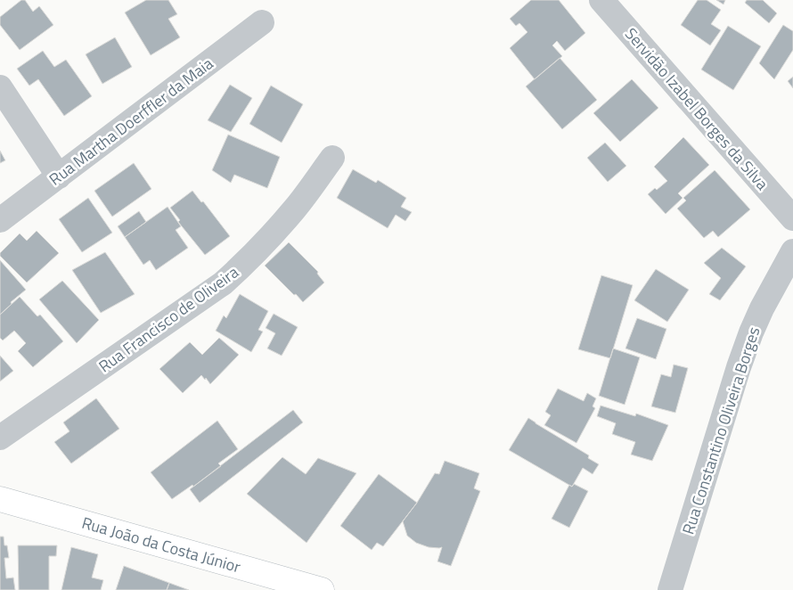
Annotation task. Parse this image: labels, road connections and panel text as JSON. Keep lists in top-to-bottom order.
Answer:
{
  "streets": {
    "main road": ["Rua João da Costa Júnior"],
    "street": [
      "Servidão Izabel Borges da Silva",
      "Rua Martha Doerffler da Maia",
      "Rua Francisco de Oliveira",
      "Rua Constantino Oliveira Borges"
    ]
  }
}
